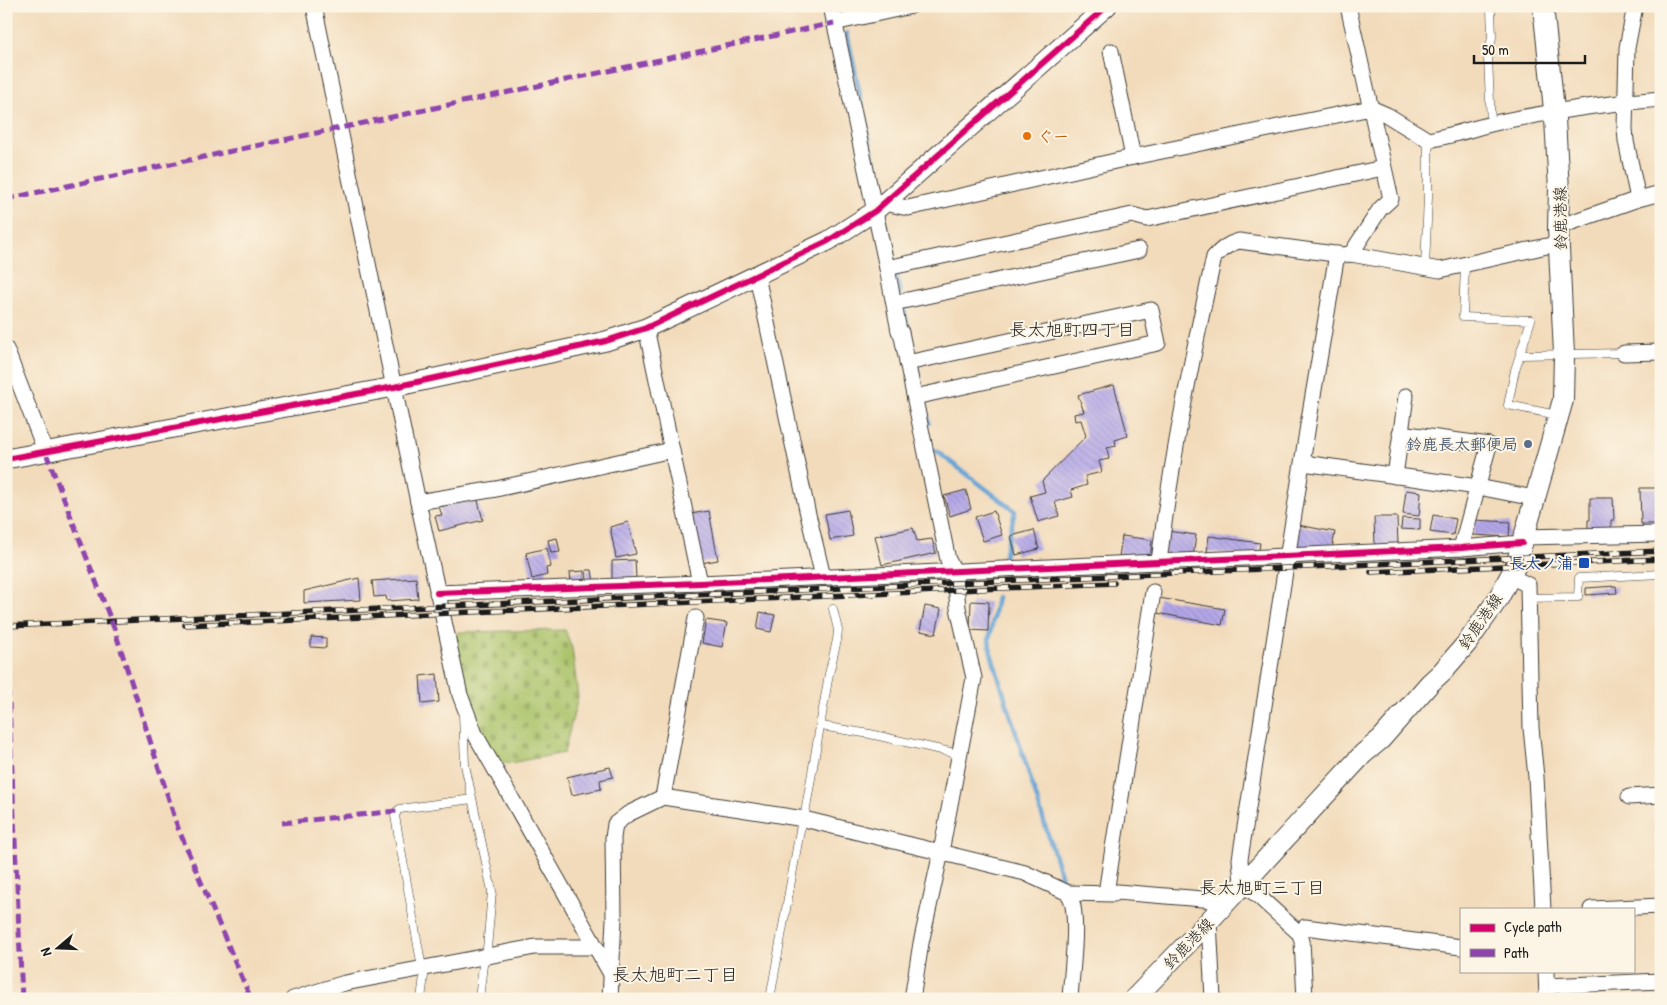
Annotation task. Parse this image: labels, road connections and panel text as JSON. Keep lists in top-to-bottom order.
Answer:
{
  "streets": {
    "main road": ["鈴鹿港線"]
  },
  "districts": ["長太旭町四丁目", "長太旭町三丁目", "長太旭町二丁目"],
  "places": {
    "other": ["ぐー", "鈴鹿長太郵便局"],
    "transit": ["長太ノ浦"]
  },
  "legend": ["Cycle path", "Path"],
  "scale_bar": "50 m",
  "north": "left"
}
